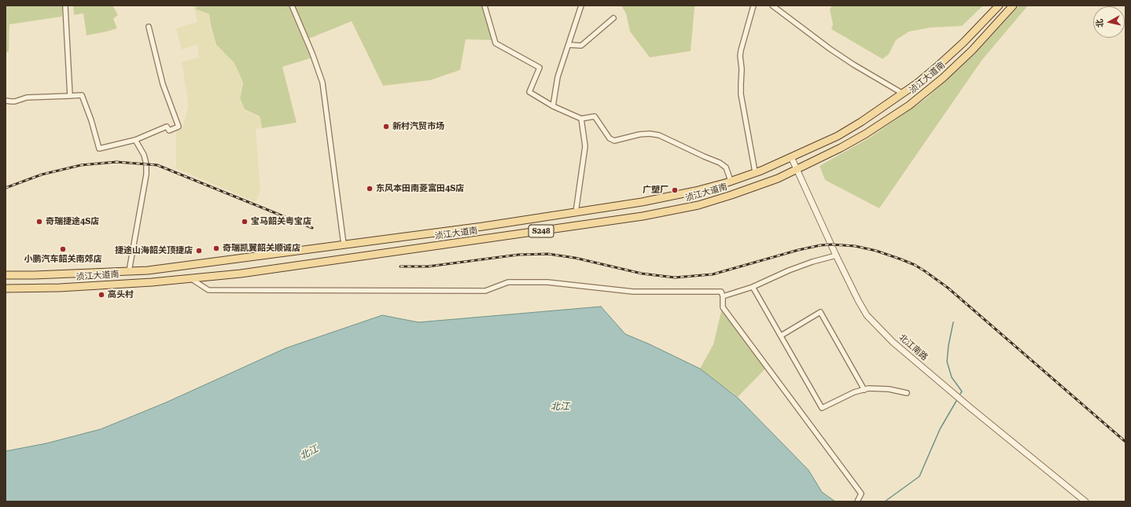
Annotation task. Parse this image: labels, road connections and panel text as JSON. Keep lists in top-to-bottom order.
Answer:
{
  "streets": {
    "main road": ["浈江大道南", "S248"],
    "street": ["北江南路"]
  },
  "crossings": [
    ["浈江大道南", "北江南路"]
  ],
  "water": ["北江"],
  "places": [
    "新村汽贸市场",
    "东风本田南菱富田4S店",
    "广塑厂",
    "奇瑞捷途4S店",
    "宝马韶关粤宝店",
    "奇瑞凯翼韶关顺诚店",
    "小鹏汽车韶关南郊店",
    "捷途山海韶关顶捷店",
    "高头村"
  ],
  "north": "left"
}
